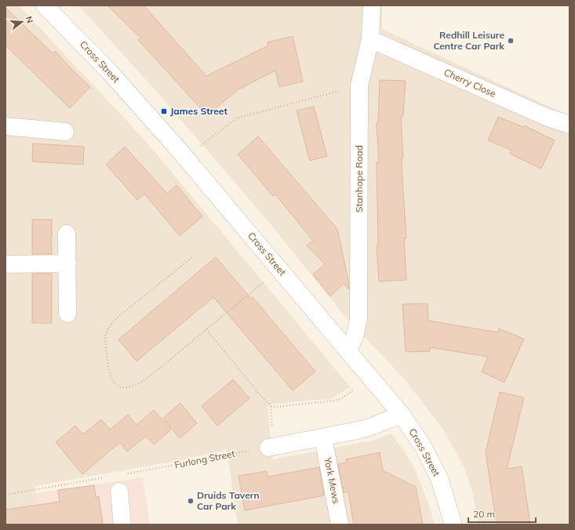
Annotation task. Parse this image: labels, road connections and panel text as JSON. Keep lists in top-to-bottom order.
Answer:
{
  "streets": {
    "street": [
      "Cross Street",
      "Cherry Close",
      "Stanhope Road",
      "York Mews"
    ],
    "path": ["Furlong Street"]
  },
  "crossings": [
    ["Cross Street", "Stanhope Road"],
    ["Cherry Close", "Stanhope Road"]
  ],
  "places": {
    "other": ["Redhill Leisure Centre Car Park", "Druids Tavern Car Park"],
    "transit": ["James Street"]
  },
  "scale_bar": "20 m",
  "north": "right"
}
